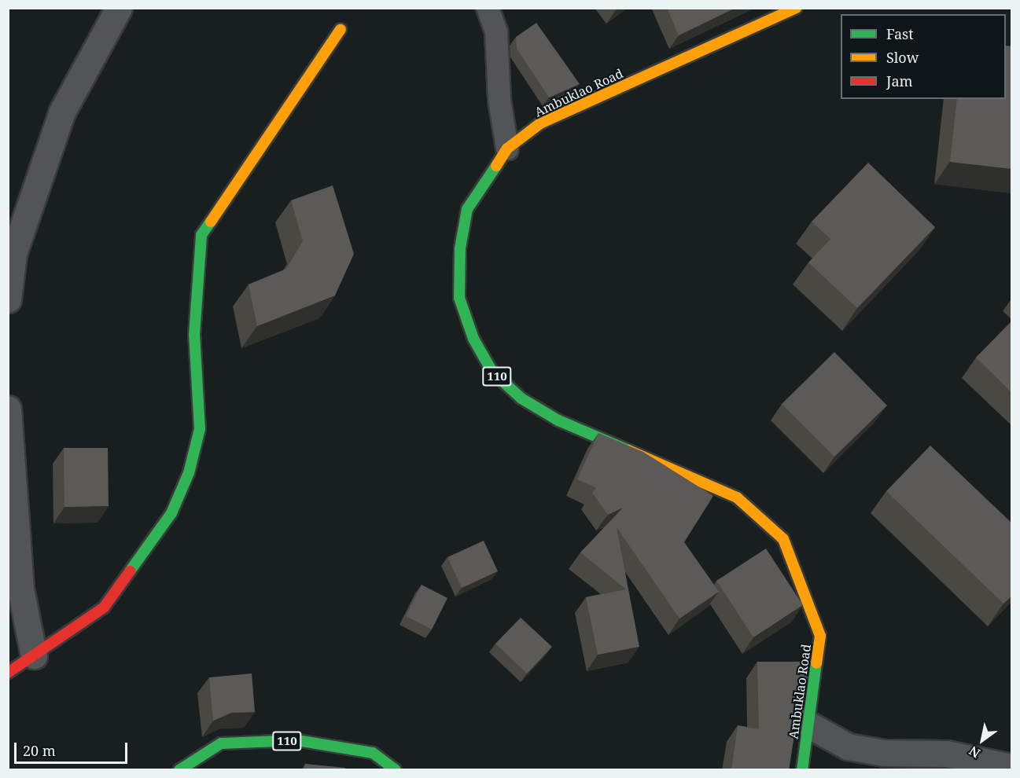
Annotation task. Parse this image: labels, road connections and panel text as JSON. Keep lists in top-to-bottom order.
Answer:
{
  "streets": {
    "main road": ["Ambuklao Road", "110"]
  },
  "legend": ["Fast", "Slow", "Jam"],
  "scale_bar": "20 m",
  "north": "bottom left"
}
